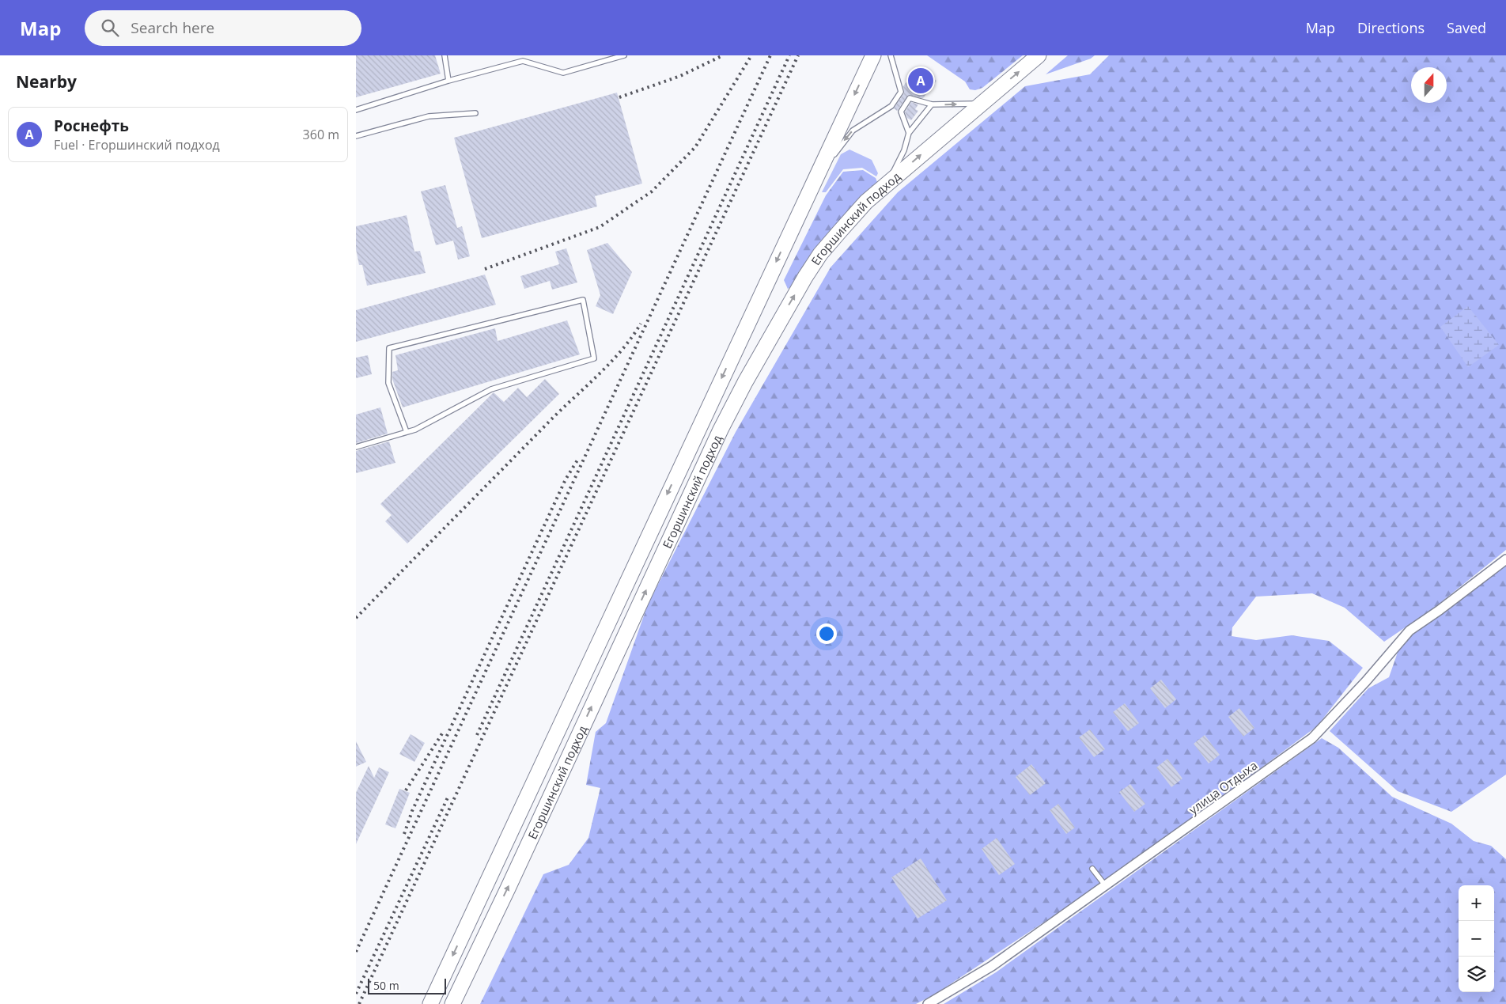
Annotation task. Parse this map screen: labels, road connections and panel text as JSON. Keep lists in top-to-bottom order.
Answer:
{
  "streets": {
    "main road": ["Егоршинский подход"],
    "street": ["улица Отдыха"]
  },
  "scale_bar": "50 m",
  "north": "top",
  "page": {
    "header": "Map",
    "search": "Search here",
    "nav": ["Map", "Directions", "Saved"],
    "heading": "Nearby",
    "pins": "A",
    "list": [
      {
        "mark": "A",
        "name": "Роснефть",
        "note": "Fuel · Егоршинский подход",
        "value": "360 m"
      }
    ],
    "map_buttons": ["+", "−"],
    "scale": "50 m"
  }
}
